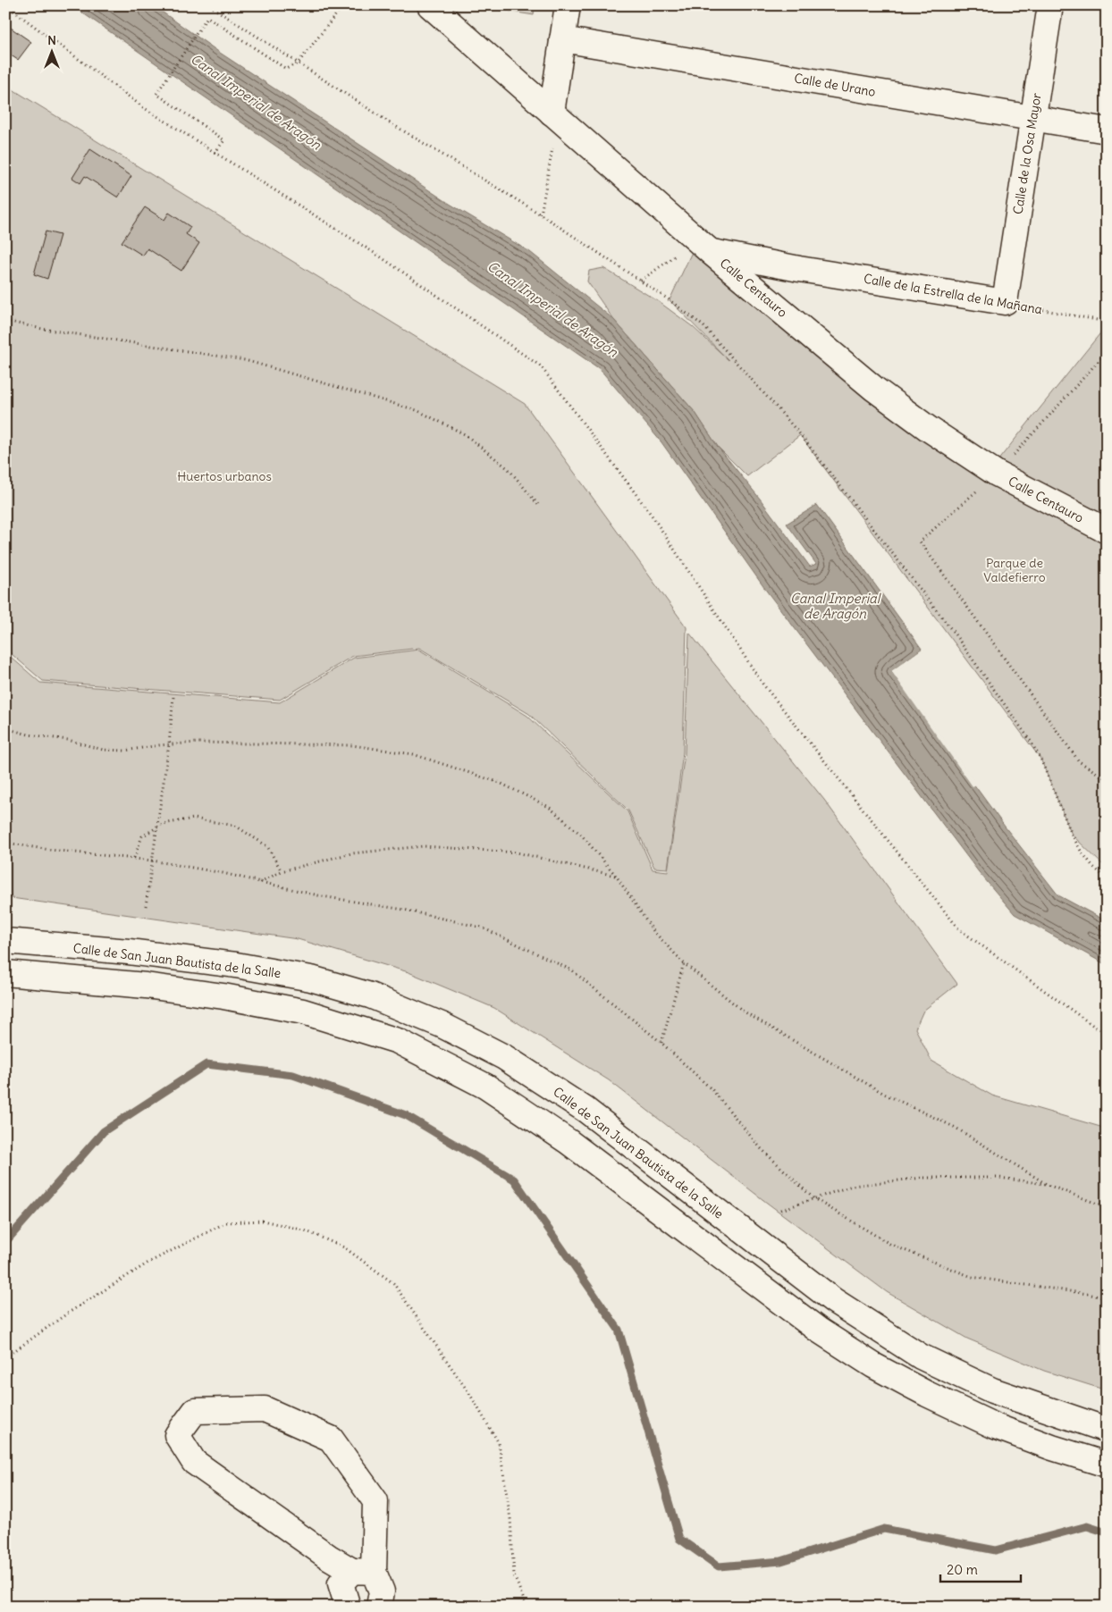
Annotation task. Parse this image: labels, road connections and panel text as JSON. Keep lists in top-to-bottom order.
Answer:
{
  "streets": {
    "street": [
      "Calle de Urano",
      "Calle de la Osa Mayor",
      "Calle Centauro",
      "Calle de la Estrella de la Mañana",
      "Calle de San Juan Bautista de la Salle"
    ]
  },
  "crossings": [
    ["Calle de Urano", "Calle de la Osa Mayor"],
    ["Calle de la Osa Mayor", "Calle de la Estrella de la Mañana"],
    ["Calle Centauro", "Calle de la Estrella de la Mañana"]
  ],
  "water": ["Canal Imperial de Aragón"],
  "parks": ["Huertos urbanos", "Parque de Valdefierro"],
  "scale_bar": "20 m",
  "north": "top"
}
